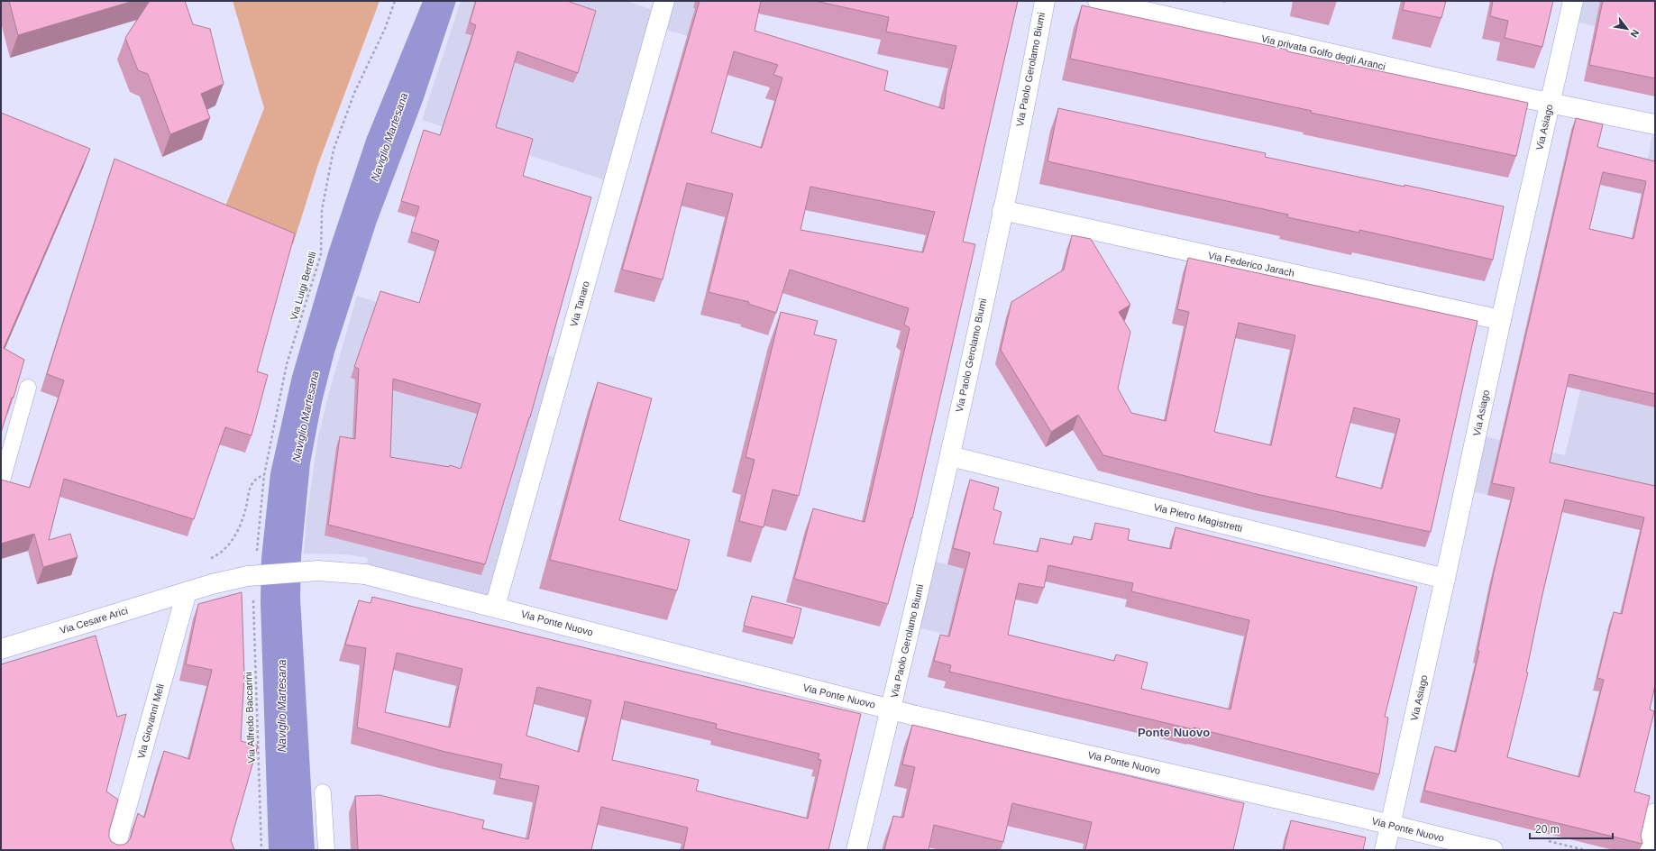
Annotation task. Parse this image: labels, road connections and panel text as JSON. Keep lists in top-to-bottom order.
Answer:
{
  "streets": {
    "street": [
      "Via privata Golfo degli Aranci",
      "Via Paolo Gerolamo Biumi",
      "Via Asiago",
      "Via Federico Jarach",
      "Via Tanaro",
      "Via Pietro Magistretti",
      "Via Cesare Arici",
      "Via Ponte Nuovo",
      "Via Giovanni Meli"
    ],
    "path": ["Via Luigi Bertelli", "Via Alfredo Baccarini"]
  },
  "crossings": [
    ["Via privata Golfo degli Aranci", "Via Asiago"],
    ["Via Paolo Gerolamo Biumi", "Via Federico Jarach"],
    ["Via Paolo Gerolamo Biumi", "Via Pietro Magistretti"],
    ["Via Paolo Gerolamo Biumi", "Via Ponte Nuovo"],
    ["Via Asiago", "Via Federico Jarach"],
    ["Via Asiago", "Via Pietro Magistretti"],
    ["Via Asiago", "Via Ponte Nuovo"],
    ["Via Tanaro", "Via Ponte Nuovo"],
    ["Via Cesare Arici", "Via Ponte Nuovo"],
    ["Via Cesare Arici", "Via Giovanni Meli"],
    ["Via Ponte Nuovo", "Via Giovanni Meli"]
  ],
  "districts": ["Ponte Nuovo"],
  "water": ["Naviglio Martesana"],
  "scale_bar": "20 m",
  "north": "bottom right"
}
